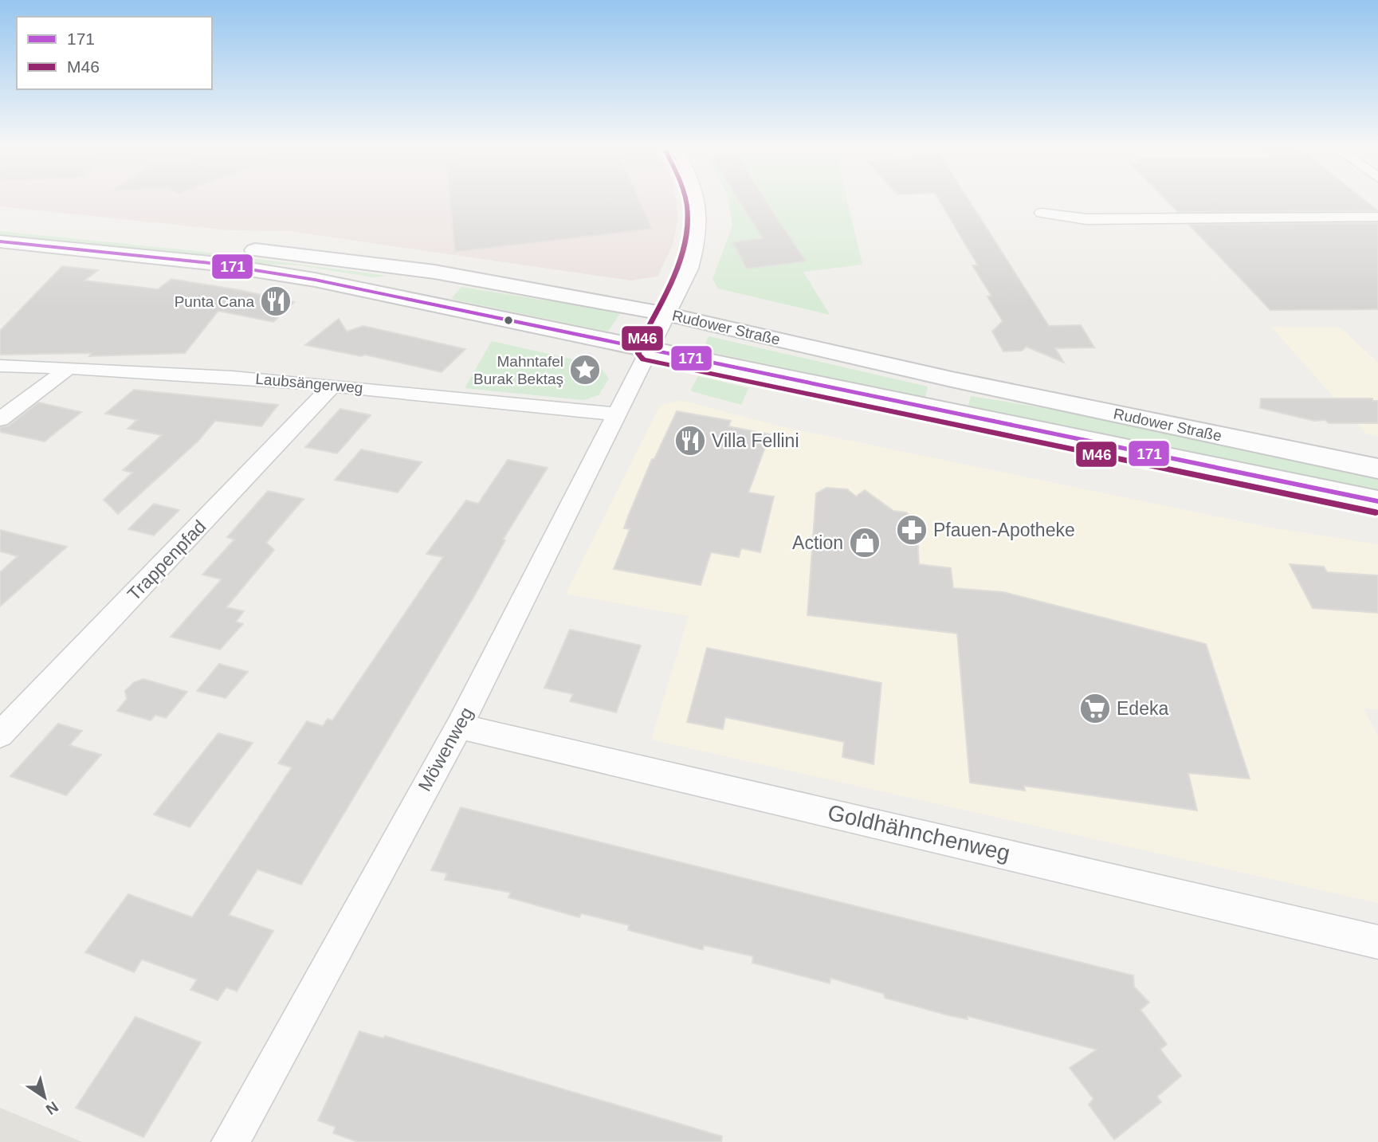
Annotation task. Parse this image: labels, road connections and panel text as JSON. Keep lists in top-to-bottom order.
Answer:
{
  "streets": {
    "main road": ["Rudower Straße"],
    "street": [
      "Laubsängerweg",
      "Trappenpfad",
      "Möwenweg",
      "Goldhähnchenweg"
    ]
  },
  "crossings": [
    ["Rudower Straße", "Möwenweg"],
    ["Laubsängerweg", "Trappenpfad"],
    ["Laubsängerweg", "Möwenweg"],
    ["Möwenweg", "Goldhähnchenweg"]
  ],
  "places": {
    "restaurant": ["Punta Cana", "Villa Fellini"],
    "place": ["Mahntafel Burak Bektaş"],
    "pharmacy": ["Pfauen-Apotheke"],
    "shop": ["Action"],
    "supermarket": ["Edeka"]
  },
  "lines": ["transit line M46", "transit line 171"],
  "legend": ["171", "M46"],
  "north": "bottom right"
}
